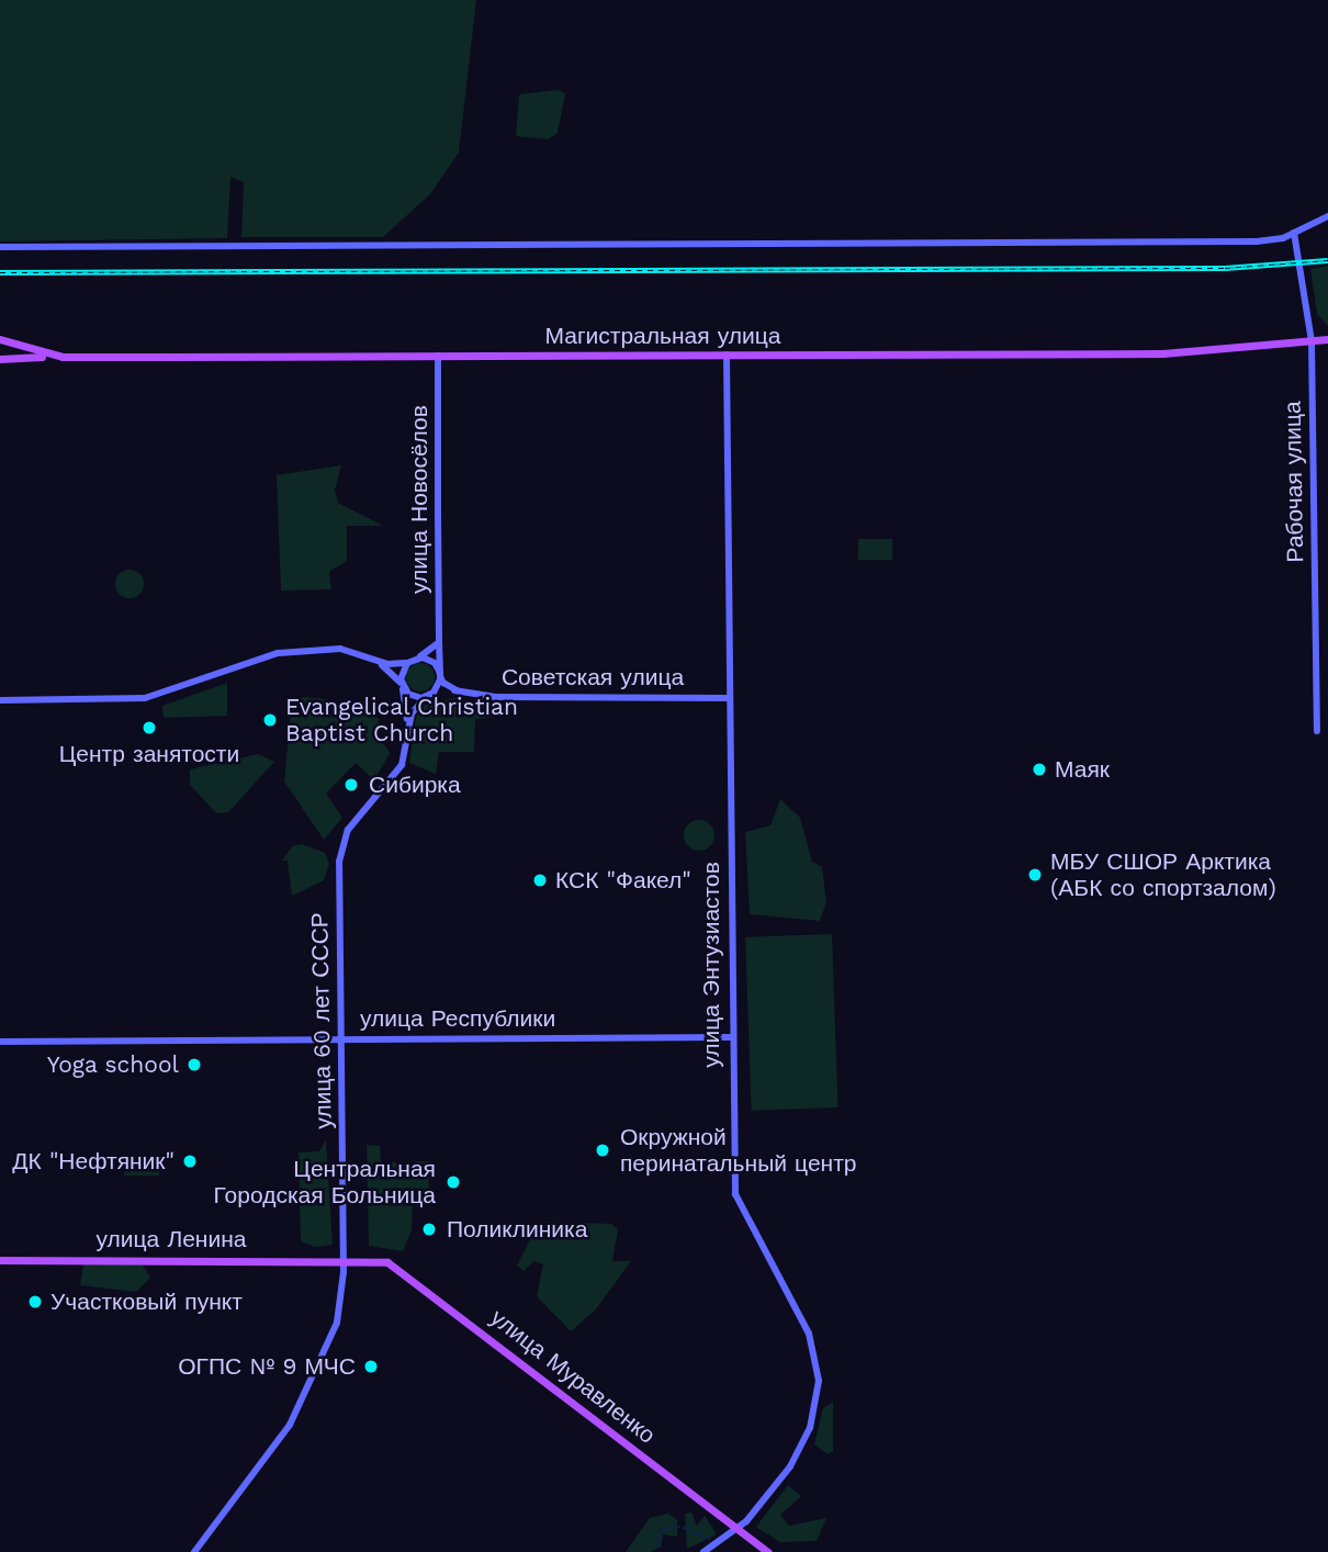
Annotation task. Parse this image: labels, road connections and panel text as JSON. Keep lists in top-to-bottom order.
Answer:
{
  "streets": {
    "main road": [
      "Магистральная улица",
      "Рабочая улица",
      "улица Новосёлов",
      "Советская улица",
      "улица Энтузиастов",
      "улица Республики",
      "улица 60 лет СССР",
      "улица Ленина",
      "улица Муравленко"
    ]
  },
  "crossings": [
    ["Магистральная улица", "Рабочая улица"],
    ["Магистральная улица", "улица Новосёлов"],
    ["Магистральная улица", "улица Энтузиастов"],
    ["улица Новосёлов", "Советская улица"],
    ["Советская улица", "улица Энтузиастов"],
    ["улица Энтузиастов", "улица Республики"],
    ["улица Энтузиастов", "улица Муравленко"],
    ["улица Республики", "улица 60 лет СССР"],
    ["улица 60 лет СССР", "улица Ленина"],
    ["улица 60 лет СССР", "улица Муравленко"],
    ["улица Ленина", "улица Муравленко"]
  ],
  "places": [
    "Evangelical Christian Baptist Church",
    "Центр занятости",
    "Маяк",
    "Сибирка",
    "МБУ СШОР Арктика (АБК со спортзалом)",
    "КСК \"Факел\"",
    "Yoga school",
    "Окружной перинатальный центр",
    "ДК \"Нефтяник\"",
    "Центральная Городская Больница",
    "Поликлиника",
    "Участковый пункт",
    "ОГПС № 9 МЧС"
  ]
}
